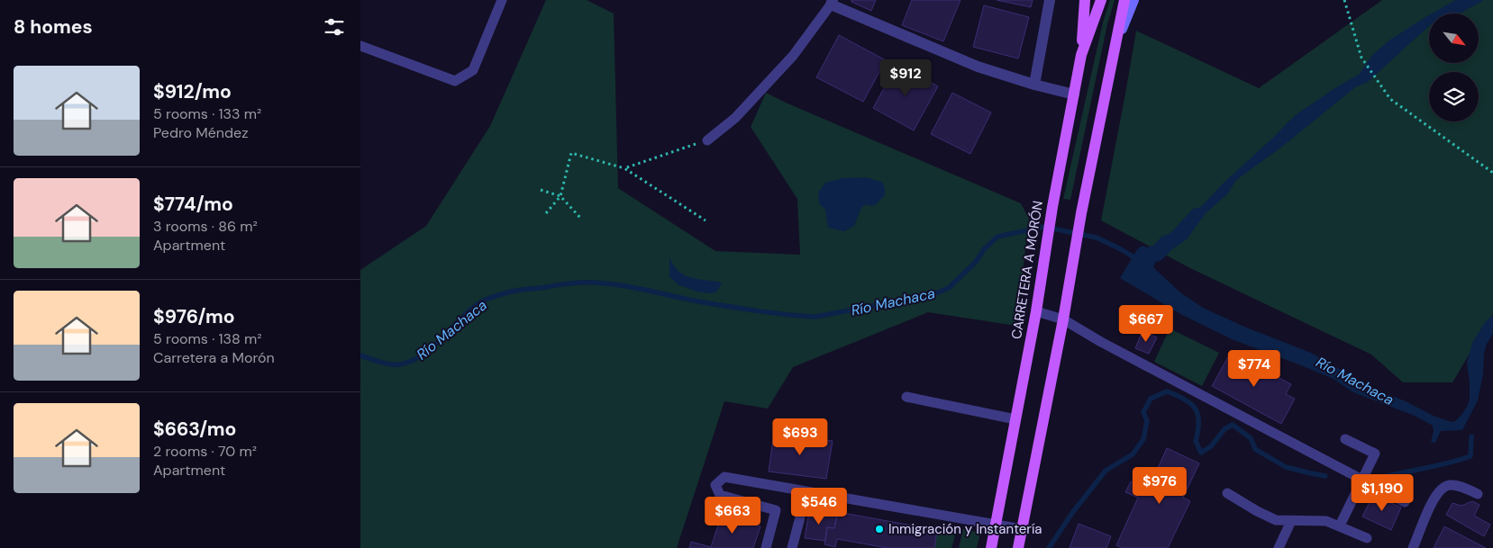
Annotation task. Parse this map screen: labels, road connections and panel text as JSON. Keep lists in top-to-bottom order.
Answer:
{
  "streets": {
    "main road": ["CARRETERA A MORÓN"]
  },
  "water": ["Río Machaca"],
  "places": ["Inmigración y Instantería"],
  "north": "bottom right",
  "page": {
    "heading": "8 homes",
    "list": [
      {
        "name": "$912/mo",
        "note": "5 rooms · 133 m² · Pedro Méndez"
      },
      {
        "name": "$774/mo",
        "note": "3 rooms · 86 m² · Apartment"
      },
      {
        "name": "$976/mo",
        "note": "5 rooms · 138 m² · Carretera a Morón"
      },
      {
        "name": "$663/mo",
        "note": "2 rooms · 70 m² · Apartment"
      }
    ],
    "price": [
      "$912",
      "$667",
      "$774",
      "$693",
      "$976",
      "$1,190",
      "$546",
      "$663"
    ]
  }
}
